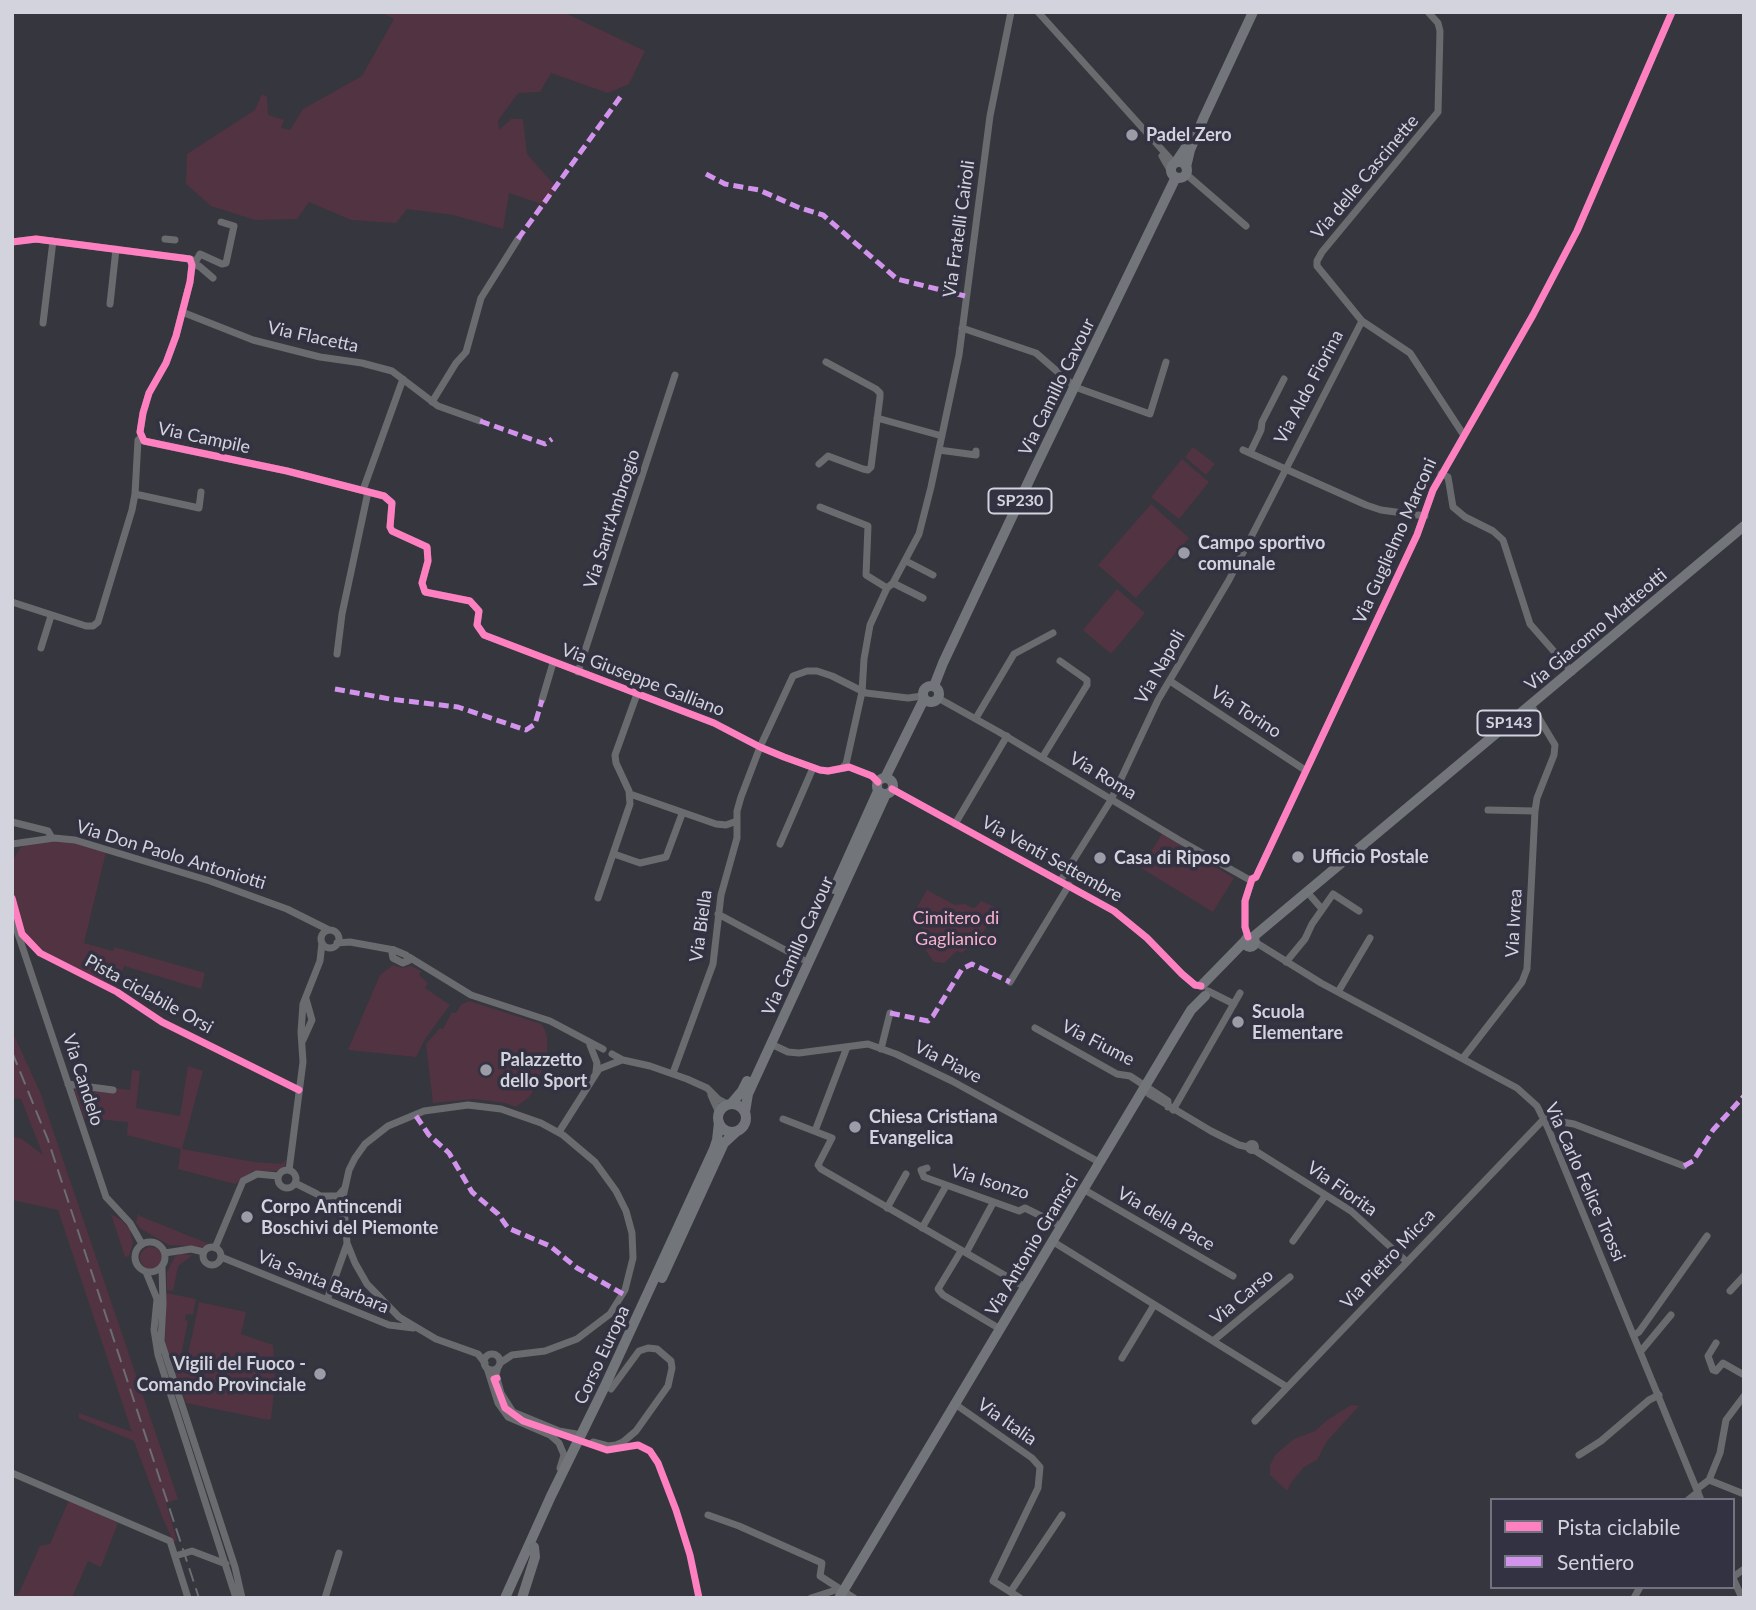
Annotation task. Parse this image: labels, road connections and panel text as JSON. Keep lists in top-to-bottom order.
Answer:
{
  "streets": {
    "main road": [
      "Via Camillo Cavour",
      "SP230",
      "Via Giacomo Matteotti",
      "SP143",
      "Via Antonio Gramsci",
      "Corso Europa"
    ],
    "street": [
      "Via delle Cascinette",
      "Via Fratelli Cairoli",
      "Via Flacetta",
      "Via Aldo Fiorina",
      "Via Campile",
      "Via Sant'Ambrogio",
      "Via Guglielmo Marconi",
      "Via Napoli",
      "Via Giuseppe Galliano",
      "Via Torino",
      "Via Roma",
      "Via Don Paolo Antoniotti",
      "Via Venti Settembre",
      "Via Ivrea",
      "Via Biella",
      "Via Fiume",
      "Via Piave",
      "Via Candelo",
      "Via Isonzo",
      "Via Carlo Felice Trossi",
      "Via Fiorita",
      "Via della Pace",
      "Via Pietro Micca",
      "Via Santa Barbara",
      "Via Carso",
      "Via Italia"
    ],
    "cycle path": ["Pista ciclabile Orsi"]
  },
  "crossings": [
    ["Via delle Cascinette", "Via Aldo Fiorina"],
    ["Via delle Cascinette", "Via Guglielmo Marconi"],
    ["Via Fratelli Cairoli", "Via Giuseppe Galliano"],
    ["Via Fratelli Cairoli", "Via Biella"],
    ["Via Flacetta", "Via Campile"],
    ["Via Camillo Cavour", "Via Giuseppe Galliano"],
    ["Via Camillo Cavour", "Via Roma"],
    ["Via Camillo Cavour", "Via Venti Settembre"],
    ["Via Camillo Cavour", "Via Piave"],
    ["Via Camillo Cavour", "Corso Europa"],
    ["Via Aldo Fiorina", "Via Napoli"],
    ["Via Campile", "Via Giuseppe Galliano"],
    ["Via Sant'Ambrogio", "Via Giuseppe Galliano"],
    ["Via Guglielmo Marconi", "Via Giacomo Matteotti"],
    ["Via Guglielmo Marconi", "Via Torino"],
    ["Via Guglielmo Marconi", "Via Roma"],
    ["Via Guglielmo Marconi", "Via Carlo Felice Trossi"],
    ["Via Guglielmo Marconi", "Via Antonio Gramsci"],
    ["Via Giacomo Matteotti", "Via Ivrea"],
    ["Via Giacomo Matteotti", "Via Carlo Felice Trossi"],
    ["Via Giacomo Matteotti", "Via Antonio Gramsci"],
    ["Via Napoli", "Via Torino"],
    ["Via Napoli", "Via Roma"],
    ["Via Napoli", "Via Venti Settembre"],
    ["Via Giuseppe Galliano", "Via Venti Settembre"],
    ["Via Giuseppe Galliano", "Via Biella"],
    ["Via Venti Settembre", "Via Antonio Gramsci"],
    ["Via Ivrea", "Via Carlo Felice Trossi"],
    ["Via Fiume", "Via Fiorita"],
    ["Via Fiume", "Via Antonio Gramsci"],
    ["Via Piave", "Via Antonio Gramsci"],
    ["Via Isonzo", "Via Antonio Gramsci"],
    ["Via Carlo Felice Trossi", "Via Antonio Gramsci"],
    ["Via Carlo Felice Trossi", "Via Pietro Micca"],
    ["Via Fiorita", "Via Antonio Gramsci"],
    ["Via Fiorita", "Via Pietro Micca"],
    ["Via della Pace", "Via Antonio Gramsci"],
    ["Via Antonio Gramsci", "Via Italia"]
  ],
  "parks": ["Cimitero di Gaglianico"],
  "places": [
    "Padel Zero",
    "Campo sportivo comunale",
    "Ufficio Postale",
    "Casa di Riposo",
    "Scuola Elementare",
    "Palazzetto dello Sport",
    "Chiesa Cristiana Evangelica",
    "Corpo Antincendi Boschivi del Piemonte",
    "Vigili del Fuoco - Comando Provinciale"
  ],
  "legend": ["Pista ciclabile", "Sentiero"]
}
